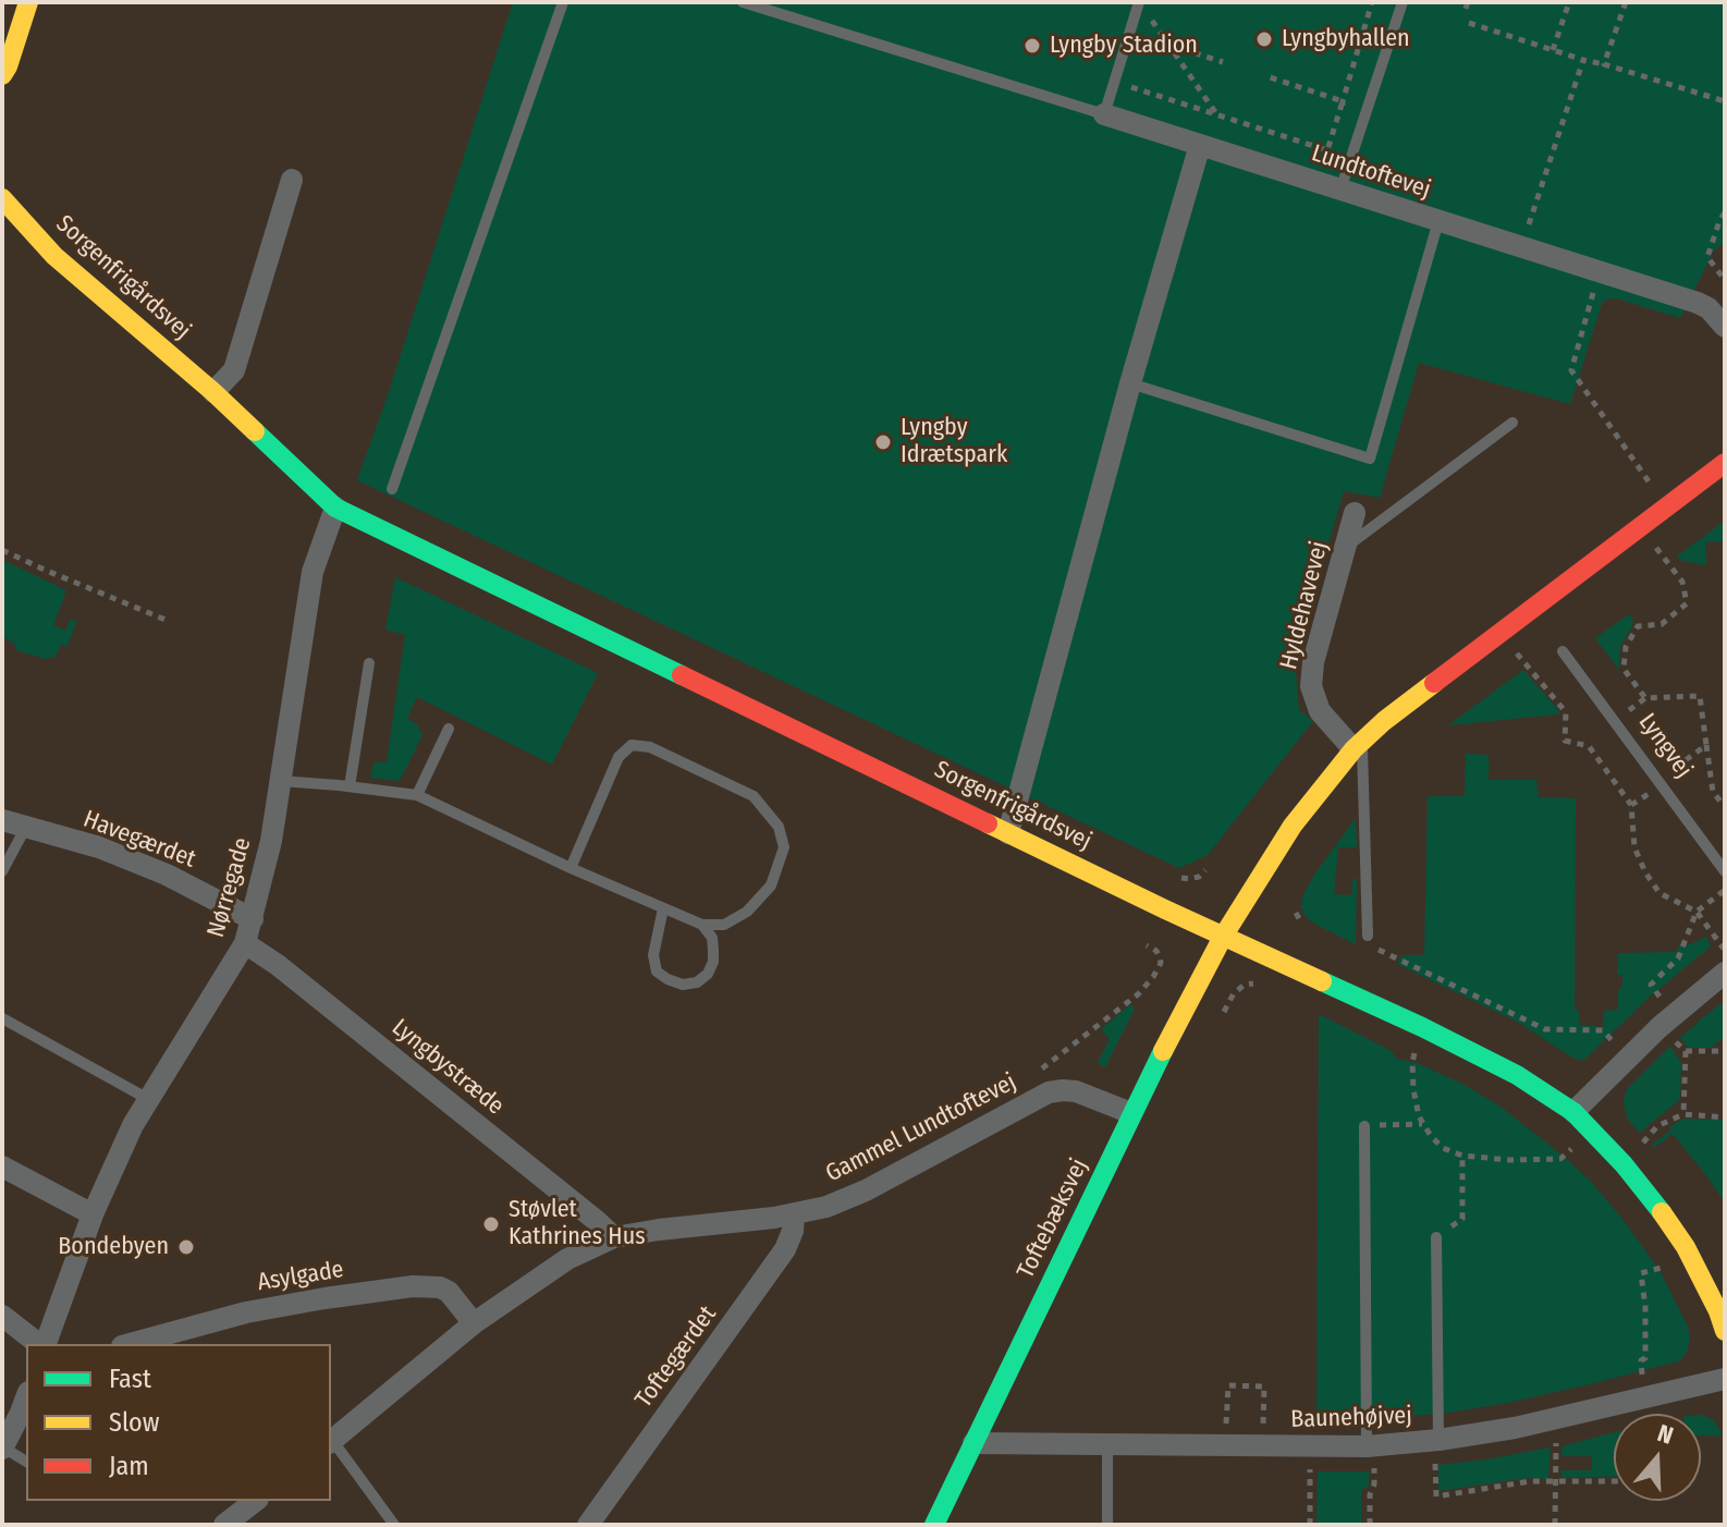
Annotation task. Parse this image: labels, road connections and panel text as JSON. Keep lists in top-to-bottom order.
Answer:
{
  "streets": {
    "street": [
      "Lundtoftevej",
      "Sorgenfrigårdsvej",
      "Hyldehavevej",
      "Havegærdet",
      "Nørregade",
      "Lyngbystræde",
      "Gammel Lundtoftevej",
      "Toftebæksvej",
      "Asylgade",
      "Toftegærdet",
      "Baunehøjvej"
    ],
    "lane": ["Lyngvej"]
  },
  "crossings": [
    ["Sorgenfrigårdsvej", "Nørregade"],
    ["Sorgenfrigårdsvej", "Toftebæksvej"],
    ["Havegærdet", "Nørregade"],
    ["Nørregade", "Lyngbystræde"],
    ["Lyngbystræde", "Gammel Lundtoftevej"],
    ["Gammel Lundtoftevej", "Toftebæksvej"],
    ["Gammel Lundtoftevej", "Asylgade"],
    ["Gammel Lundtoftevej", "Toftegærdet"],
    ["Toftebæksvej", "Baunehøjvej"]
  ],
  "places": [
    "Lyngbyhallen",
    "Lyngby Stadion",
    "Lyngby Idrætspark",
    "Støvlet Kathrines Hus",
    "Bondebyen"
  ],
  "legend": ["Fast", "Slow", "Jam"],
  "north": "top"
}
